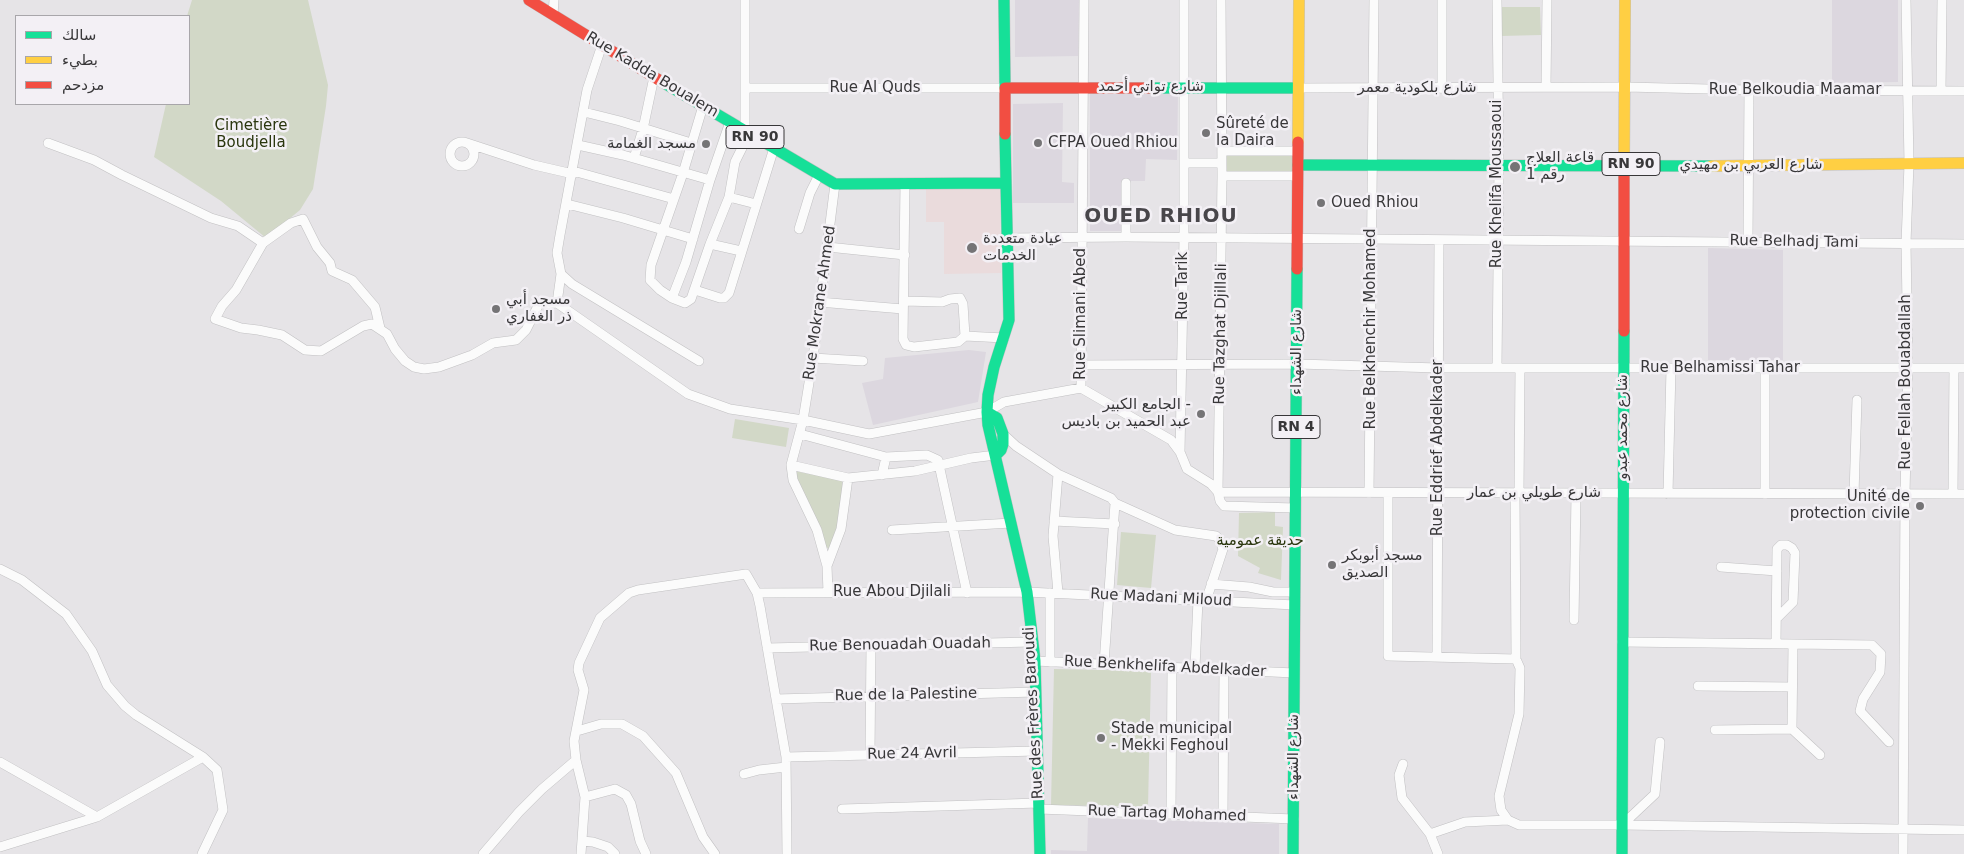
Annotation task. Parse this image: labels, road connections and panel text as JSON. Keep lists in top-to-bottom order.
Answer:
{
  "streets": {
    "main road": [
      "Rue Kadda Boualem",
      "شارع تواتي أحمد",
      "RN 90",
      "شارع العربي بن مهيدي",
      "شارع الشهداء",
      "RN 4",
      "شارع محمد عبدو",
      "Rue des Frères Baroudi"
    ],
    "street": [
      "Rue Al Quds",
      "شارع بلكودية معمر",
      "Rue Belkoudia Maamar",
      "Rue Khelifa Moussaoui",
      "Rue Belhadj Tami",
      "Rue Tarik",
      "Rue Mokrane Ahmed",
      "Rue Slimani Abed",
      "Rue Belkhenchir Mohamed",
      "Rue Tazghat Djillali",
      "Rue Belhamissi Tahar",
      "Rue Fellah Bouabdallah",
      "Rue Eddrief Abdelkader",
      "شارع طويلي بن عمار",
      "Rue Abou Djilali",
      "Rue Madani Miloud",
      "Rue Benouadah Ouadah",
      "Rue Benkhelifa Abdelkader",
      "Rue de la Palestine",
      "Rue 24 Avril",
      "Rue Tartag Mohamed"
    ]
  },
  "crossings": [
    ["Rue Kadda Boualem", "Rue Mokrane Ahmed"],
    ["شارع تواتي أحمد", "Rue Al Quds"],
    ["شارع تواتي أحمد", "شارع بلكودية معمر"],
    ["شارع تواتي أحمد", "Rue Tarik"],
    ["شارع تواتي أحمد", "Rue Slimani Abed"],
    ["شارع تواتي أحمد", "Rue Tazghat Djillali"],
    ["شارع تواتي أحمد", "شارع الشهداء"],
    ["شارع بلكودية معمر", "Rue Belkoudia Maamar"],
    ["شارع بلكودية معمر", "Rue Khelifa Moussaoui"],
    ["شارع بلكودية معمر", "Rue Belkhenchir Mohamed"],
    ["شارع بلكودية معمر", "شارع الشهداء"],
    ["شارع بلكودية معمر", "شارع محمد عبدو"],
    ["Rue Belkoudia Maamar", "Rue Fellah Bouabdallah"],
    ["Rue Belkoudia Maamar", "شارع محمد عبدو"],
    ["شارع العربي بن مهيدي", "Rue Khelifa Moussaoui"],
    ["شارع العربي بن مهيدي", "Rue Belkhenchir Mohamed"],
    ["شارع العربي بن مهيدي", "شارع الشهداء"],
    ["شارع العربي بن مهيدي", "Rue Fellah Bouabdallah"],
    ["شارع العربي بن مهيدي", "شارع محمد عبدو"],
    ["Rue Khelifa Moussaoui", "Rue Belhadj Tami"],
    ["Rue Khelifa Moussaoui", "Rue Belhamissi Tahar"],
    ["Rue Belhadj Tami", "Rue Tarik"],
    ["Rue Belhadj Tami", "Rue Slimani Abed"],
    ["Rue Belhadj Tami", "Rue Belkhenchir Mohamed"],
    ["Rue Belhadj Tami", "Rue Tazghat Djillali"],
    ["Rue Belhadj Tami", "شارع الشهداء"],
    ["Rue Belhadj Tami", "Rue Fellah Bouabdallah"],
    ["Rue Belhadj Tami", "شارع محمد عبدو"],
    ["Rue Belhadj Tami", "Rue Eddrief Abdelkader"],
    ["Rue Tarik", "Rue Belhamissi Tahar"],
    ["Rue Slimani Abed", "Rue Belhamissi Tahar"],
    ["Rue Belkhenchir Mohamed", "Rue Belhamissi Tahar"],
    ["Rue Belkhenchir Mohamed", "شارع طويلي بن عمار"],
    ["Rue Tazghat Djillali", "Rue Belhamissi Tahar"],
    ["Rue Tazghat Djillali", "شارع طويلي بن عمار"],
    ["شارع الشهداء", "Rue Belhamissi Tahar"],
    ["شارع الشهداء", "شارع طويلي بن عمار"],
    ["شارع الشهداء", "Rue Madani Miloud"],
    ["شارع الشهداء", "Rue Benkhelifa Abdelkader"],
    ["شارع الشهداء", "Rue Tartag Mohamed"],
    ["Rue Belhamissi Tahar", "Rue Fellah Bouabdallah"],
    ["Rue Belhamissi Tahar", "شارع محمد عبدو"],
    ["Rue Belhamissi Tahar", "Rue Eddrief Abdelkader"],
    ["Rue Fellah Bouabdallah", "شارع طويلي بن عمار"],
    ["شارع محمد عبدو", "شارع طويلي بن عمار"],
    ["Rue Eddrief Abdelkader", "شارع طويلي بن عمار"],
    ["Rue Abou Djilali", "Rue Madani Miloud"],
    ["Rue Abou Djilali", "Rue des Frères Baroudi"],
    ["Rue Madani Miloud", "Rue des Frères Baroudi"],
    ["Rue Benouadah Ouadah", "Rue des Frères Baroudi"],
    ["Rue Benkhelifa Abdelkader", "Rue des Frères Baroudi"],
    ["Rue de la Palestine", "Rue des Frères Baroudi"],
    ["Rue des Frères Baroudi", "Rue 24 Avril"],
    ["Rue des Frères Baroudi", "Rue Tartag Mohamed"]
  ],
  "districts": ["OUED RHIOU"],
  "parks": ["Cimetière Boudjella", "حديقة عمومية"],
  "places": [
    "Sûreté de la Daira",
    "CFPA Oued Rhiou",
    "مسجد الغمامة",
    "قاعة العلاج رقم 1",
    "Oued Rhiou",
    "عيادة متعددة الخدمات",
    "مسجد أبي ذر الغفاري",
    "الجامع الكبير - عبد الحميد بن باديس",
    "Unité de protection civile",
    "مسجد أبوبكر الصديق",
    "Stade municipal - Mekki Feghoul"
  ],
  "legend": ["سالك", "بطيء", "مزدحم"]
}
